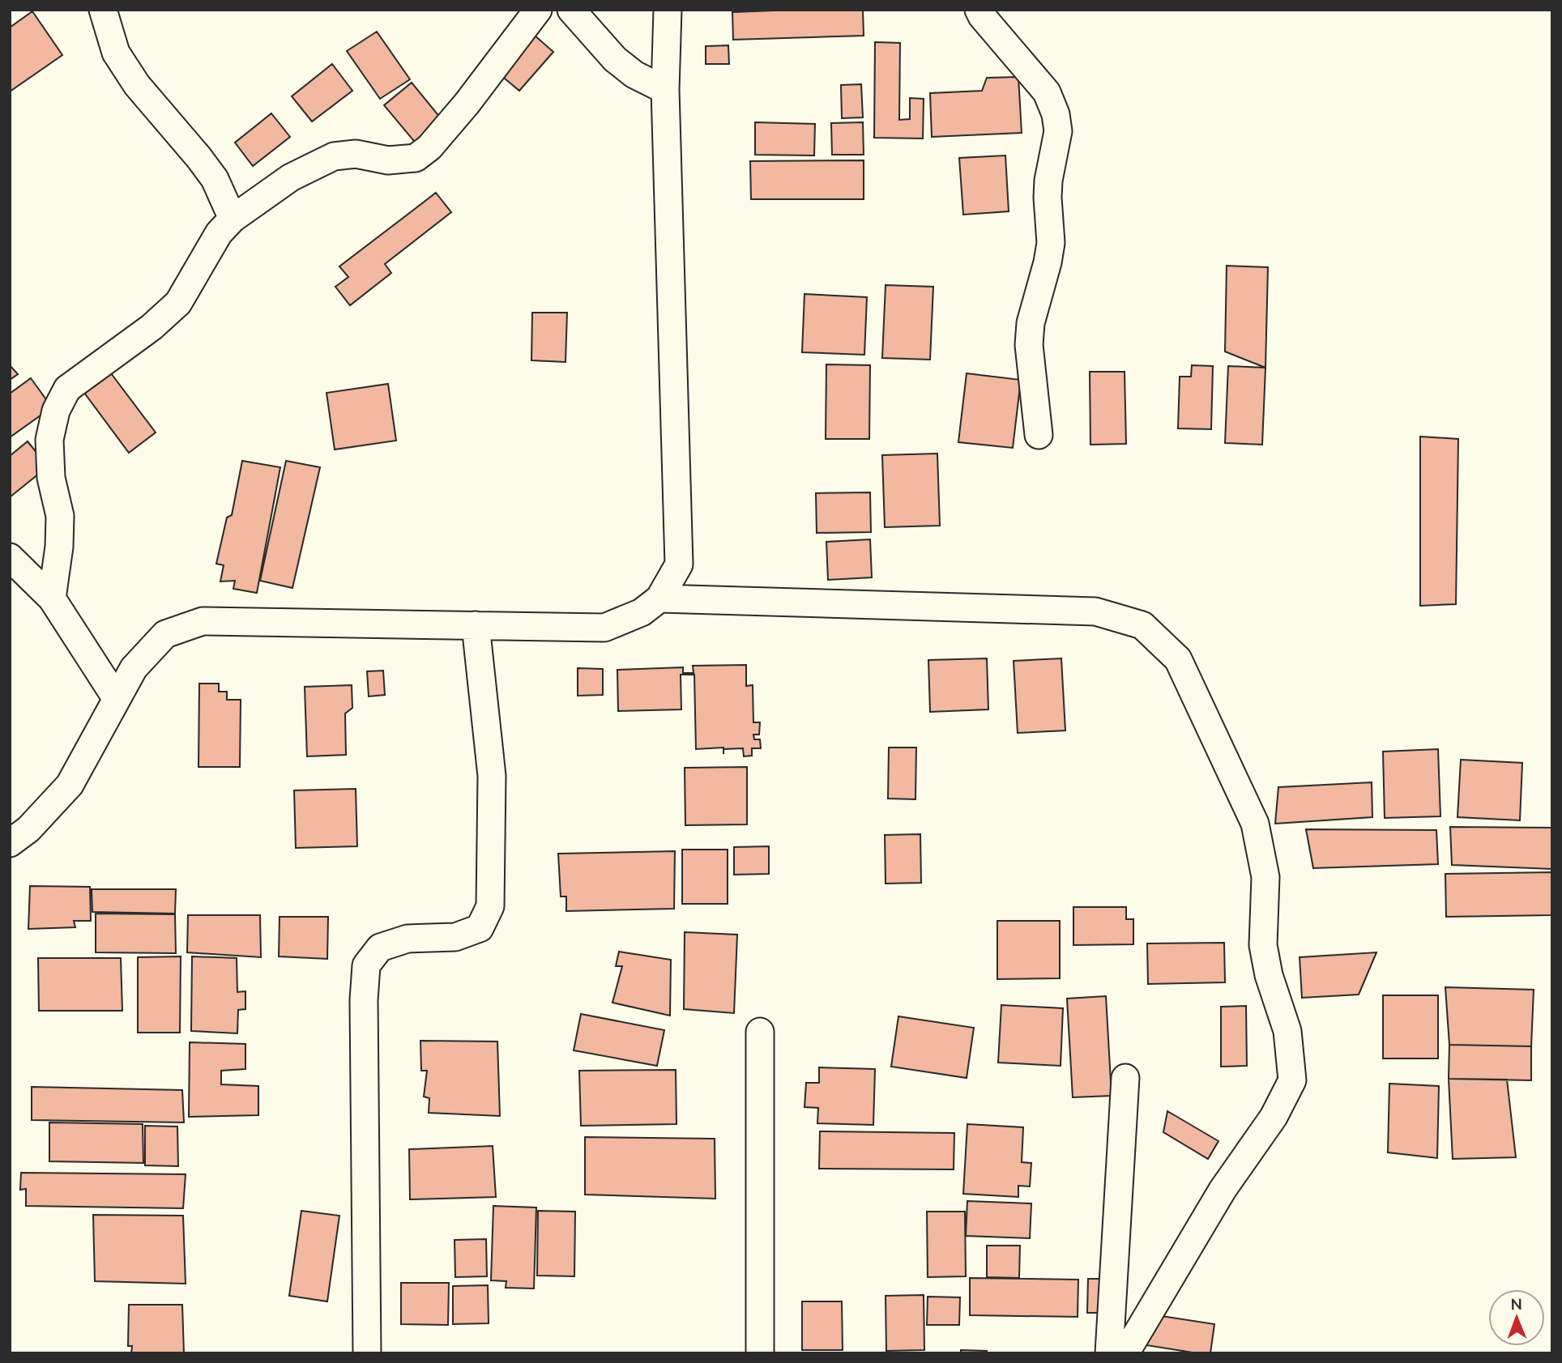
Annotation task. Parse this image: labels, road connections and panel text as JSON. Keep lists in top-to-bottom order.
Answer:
{
  "north": "top"
}
